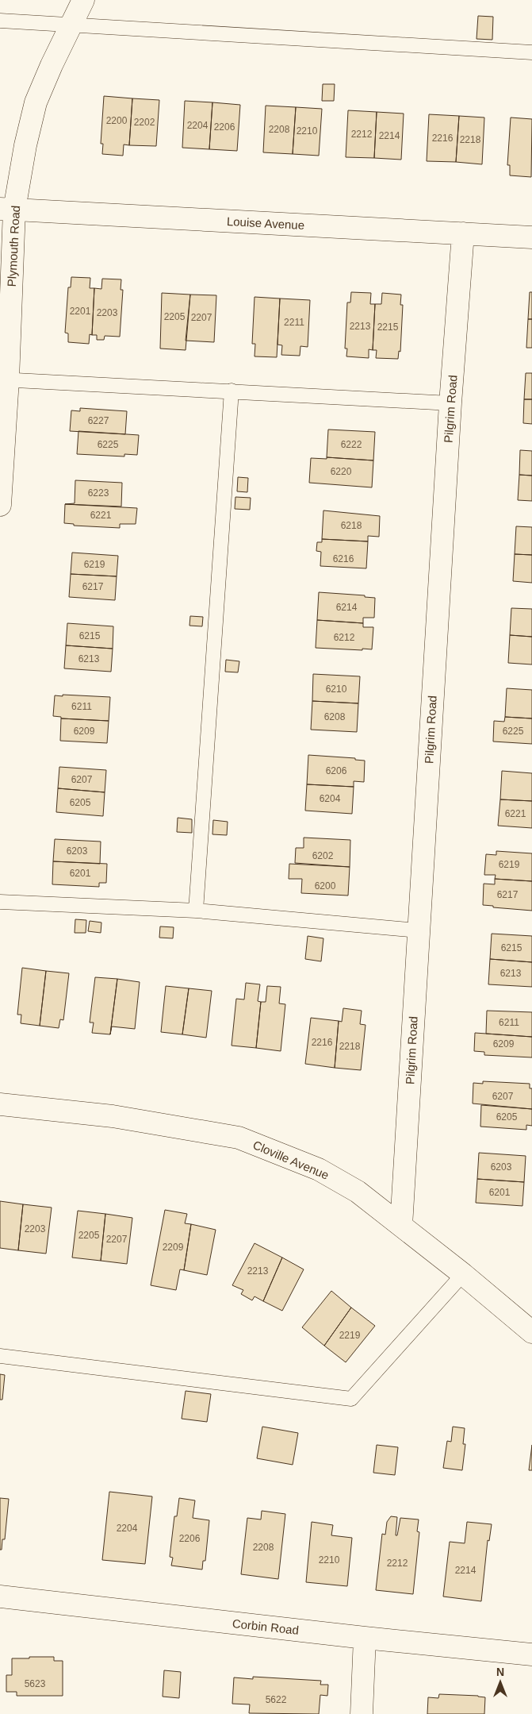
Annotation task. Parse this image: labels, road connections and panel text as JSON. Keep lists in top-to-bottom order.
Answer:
{
  "streets": {
    "street": [
      "Louise Avenue",
      "Plymouth Road",
      "Pilgrim Road",
      "Cloville Avenue",
      "Corbin Road"
    ]
  },
  "crossings": [
    ["Louise Avenue", "Plymouth Road"],
    ["Louise Avenue", "Pilgrim Road"],
    ["Pilgrim Road", "Cloville Avenue"]
  ],
  "house_numbers": [
    "2200",
    "2202",
    "2204",
    "2206",
    "2208",
    "2210",
    "2212",
    "2214",
    "2216",
    "2218",
    "2201",
    "2203",
    "2205",
    "2207",
    "2211",
    "2213",
    "2215",
    "6227",
    "6225",
    "6222",
    "6220",
    "6223",
    "6221",
    "6218",
    "6216",
    "6219",
    "6217",
    "6214",
    "6215",
    "6212",
    "6213",
    "6210",
    "6211",
    "6208",
    "6209",
    "6225",
    "6206",
    "6207",
    "6204",
    "6205",
    "6221",
    "6203",
    "6202",
    "6219",
    "6201",
    "6200",
    "6217",
    "6215",
    "6213",
    "6211",
    "2216",
    "6209",
    "2218",
    "6207",
    "6205",
    "6203",
    "6201",
    "2203",
    "2205",
    "2207",
    "2209",
    "2213",
    "2219",
    "2204",
    "2206",
    "2208",
    "2210",
    "2212",
    "2214",
    "5623",
    "5622"
  ],
  "north": "top"
}
